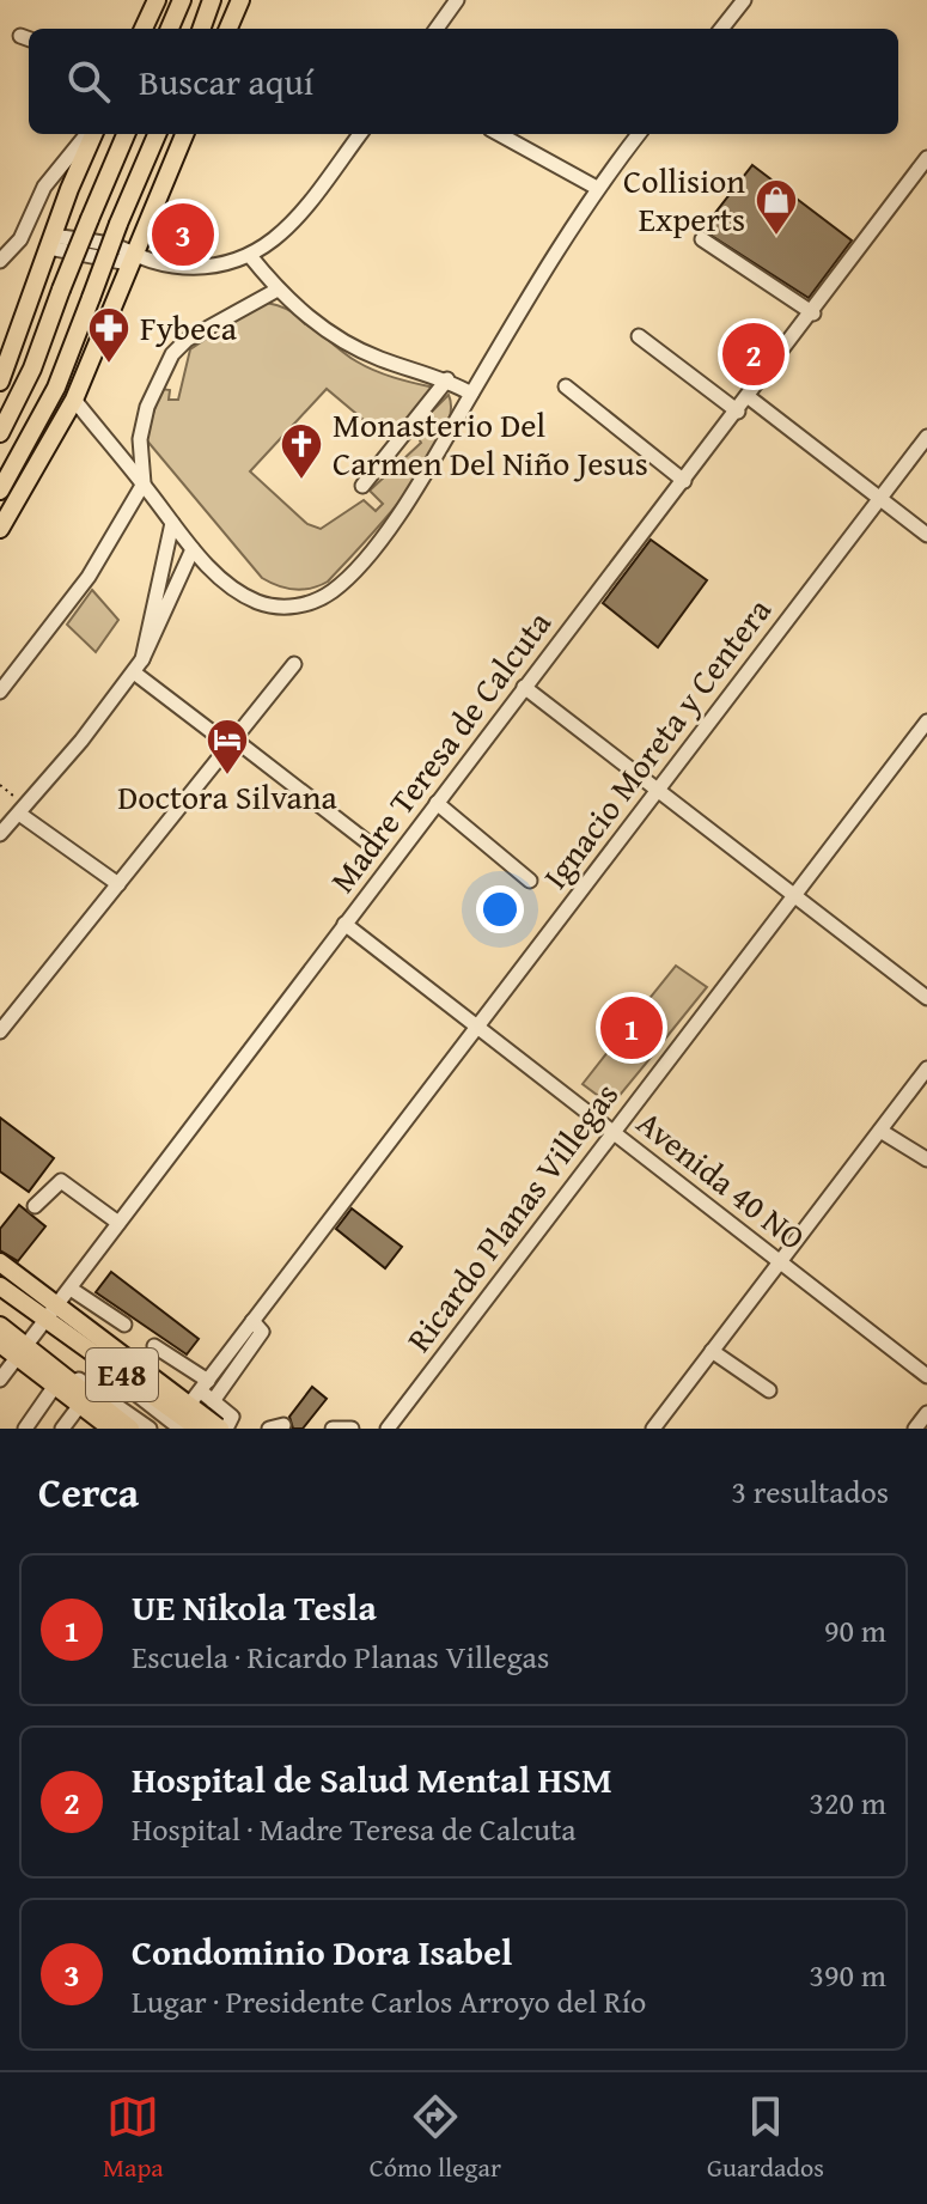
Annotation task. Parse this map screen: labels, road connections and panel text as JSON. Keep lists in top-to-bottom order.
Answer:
{
  "streets": {
    "main road": ["E48"],
    "street": [
      "Ignacio Moreta y Centera",
      "Madre Teresa de Calcuta",
      "Avenida 40 NO",
      "Ricardo Planas Villegas"
    ]
  },
  "crossings": [
    ["Ignacio Moreta y Centera", "Avenida 40 NO"],
    ["Ignacio Moreta y Centera", "E48"],
    ["Madre Teresa de Calcuta", "Avenida 40 NO"],
    ["Madre Teresa de Calcuta", "E48"],
    ["Avenida 40 NO", "Ricardo Planas Villegas"]
  ],
  "places": {
    "shop": ["Collision Experts"],
    "pharmacy": ["Fybeca"],
    "church": ["Monasterio Del Carmen Del Niño Jesus"],
    "hotel": ["Doctora Silvana"]
  },
  "page": {
    "search": "Buscar aquí",
    "pins": ["3", "2", "1"],
    "heading": ["Cerca", "3 resultados"],
    "list": [
      {
        "mark": "1",
        "name": "UE Nikola Tesla",
        "note": "Escuela · Ricardo Planas Villegas",
        "value": "90 m"
      },
      {
        "mark": "2",
        "name": "Hospital de Salud Mental HSM",
        "note": "Hospital · Madre Teresa de Calcuta",
        "value": "320 m"
      },
      {
        "mark": "3",
        "name": "Condominio Dora Isabel",
        "note": "Lugar · Presidente Carlos Arroyo del Río",
        "value": "390 m"
      }
    ],
    "nav": ["Mapa", "Cómo llegar", "Guardados"]
  }
}
